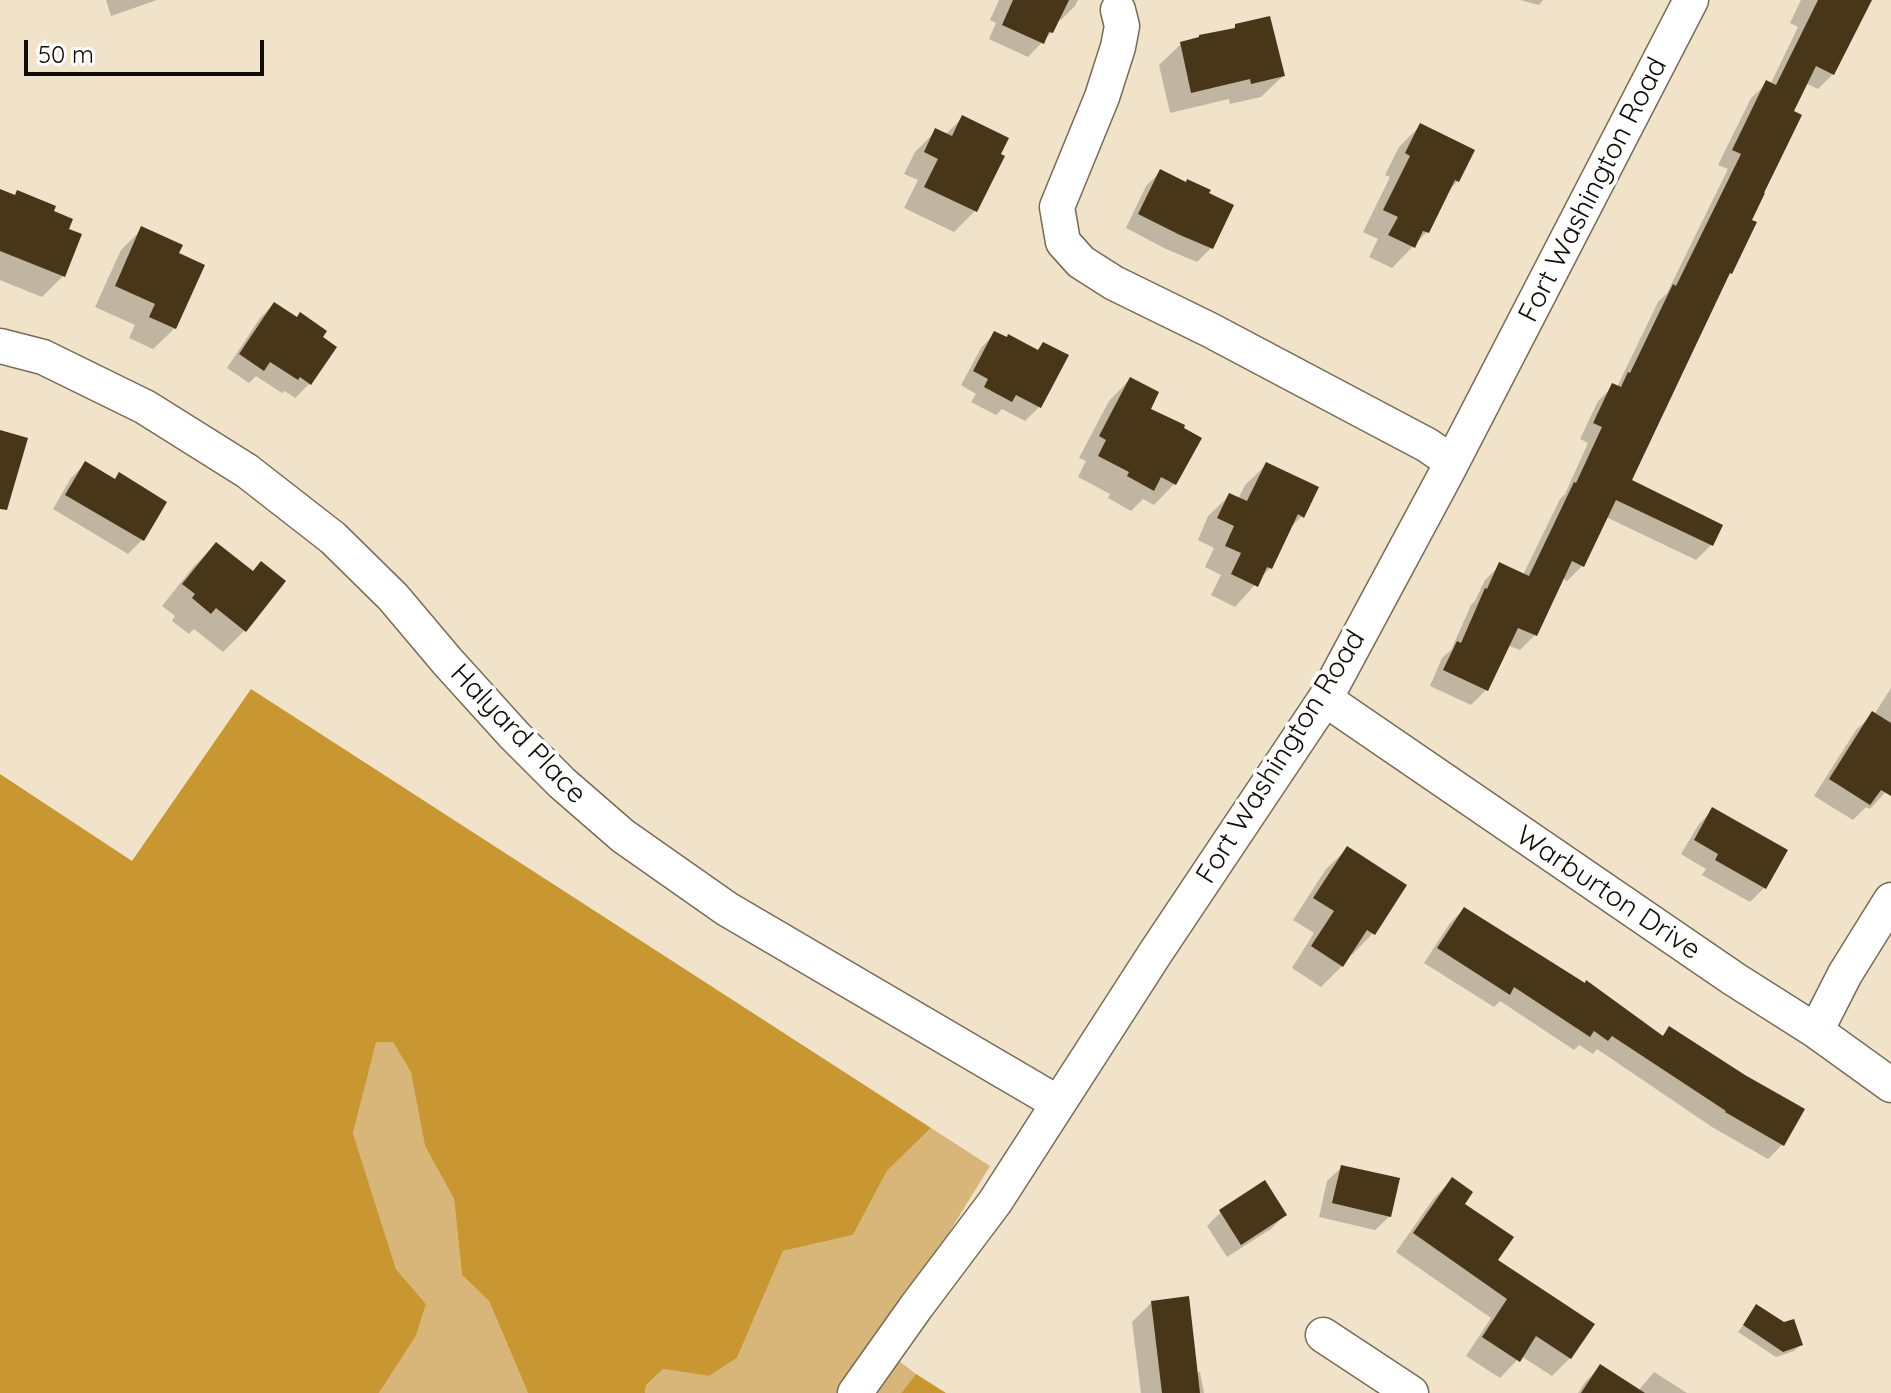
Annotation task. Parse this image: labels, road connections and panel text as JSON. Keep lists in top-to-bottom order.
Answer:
{
  "streets": {
    "street": ["Fort Washington Road", "Halyard Place", "Warburton Drive"]
  },
  "crossings": [
    ["Fort Washington Road", "Halyard Place"],
    ["Fort Washington Road", "Warburton Drive"]
  ],
  "scale_bar": "50 m"
}
